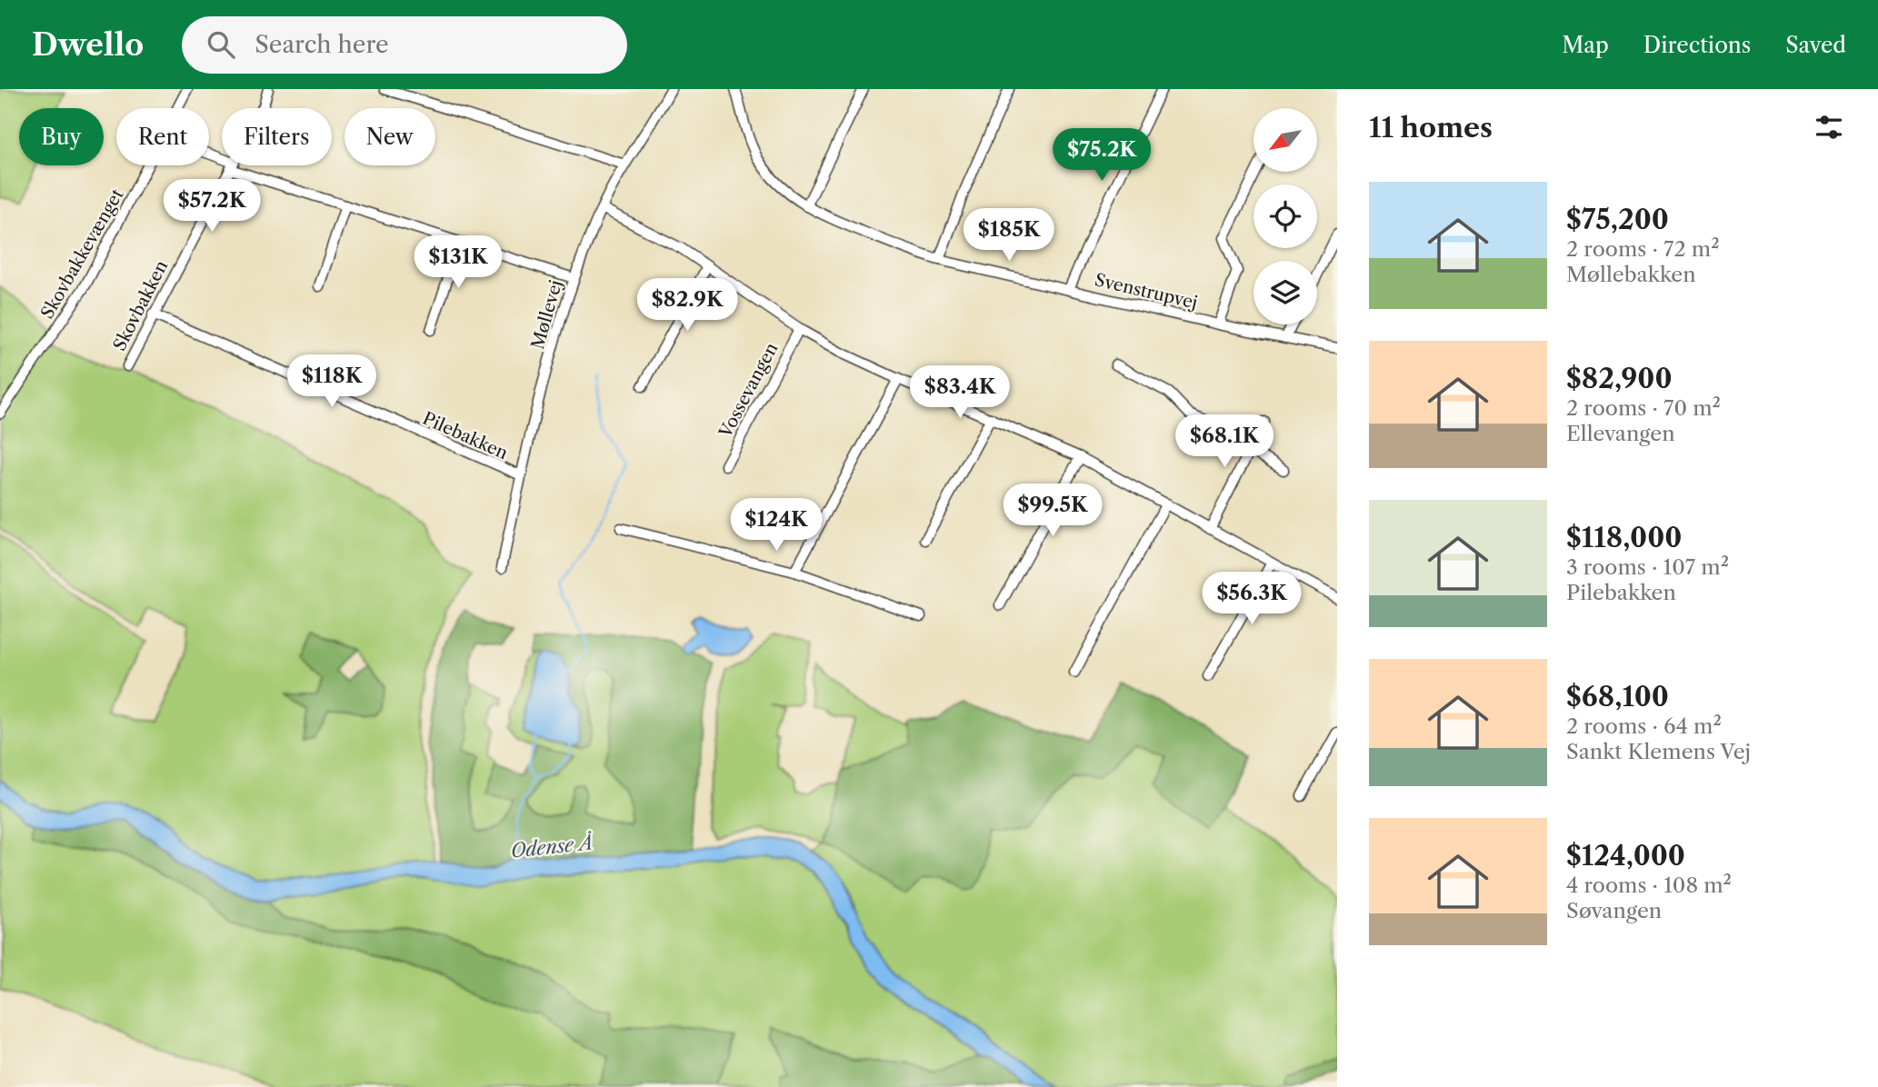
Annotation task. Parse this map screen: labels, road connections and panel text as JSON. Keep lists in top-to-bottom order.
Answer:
{
  "streets": {
    "street": [
      "Skovbakkevænget",
      "Svenstrupvej",
      "Skovbakken",
      "Møllevej",
      "Vossevangen",
      "Pilebakken"
    ]
  },
  "crossings": [
    ["Skovbakken", "Pilebakken"],
    ["Møllevej", "Pilebakken"]
  ],
  "water": ["Odense Å"],
  "north": "bottom left",
  "page": {
    "header": "Dwello",
    "search": "Search here",
    "nav": ["Map", "Directions", "Saved"],
    "heading": "11 homes",
    "chip": [
      "Buy",
      "Rent",
      "Filters",
      "New"
    ],
    "price": [
      "$75.2K",
      "$57.2K",
      "$185K",
      "$131K",
      "$82.9K",
      "$118K",
      "$83.4K",
      "$68.1K",
      "$99.5K",
      "$124K",
      "$56.3K"
    ],
    "list": [
      {
        "name": "$75,200",
        "note": "2 rooms · 72 m² · Møllebakken"
      },
      {
        "name": "$82,900",
        "note": "2 rooms · 70 m² · Ellevangen"
      },
      {
        "name": "$118,000",
        "note": "3 rooms · 107 m² · Pilebakken"
      },
      {
        "name": "$68,100",
        "note": "2 rooms · 64 m² · Sankt Klemens Vej"
      },
      {
        "name": "$124,000",
        "note": "4 rooms · 108 m² · Søvangen"
      }
    ]
  }
}
